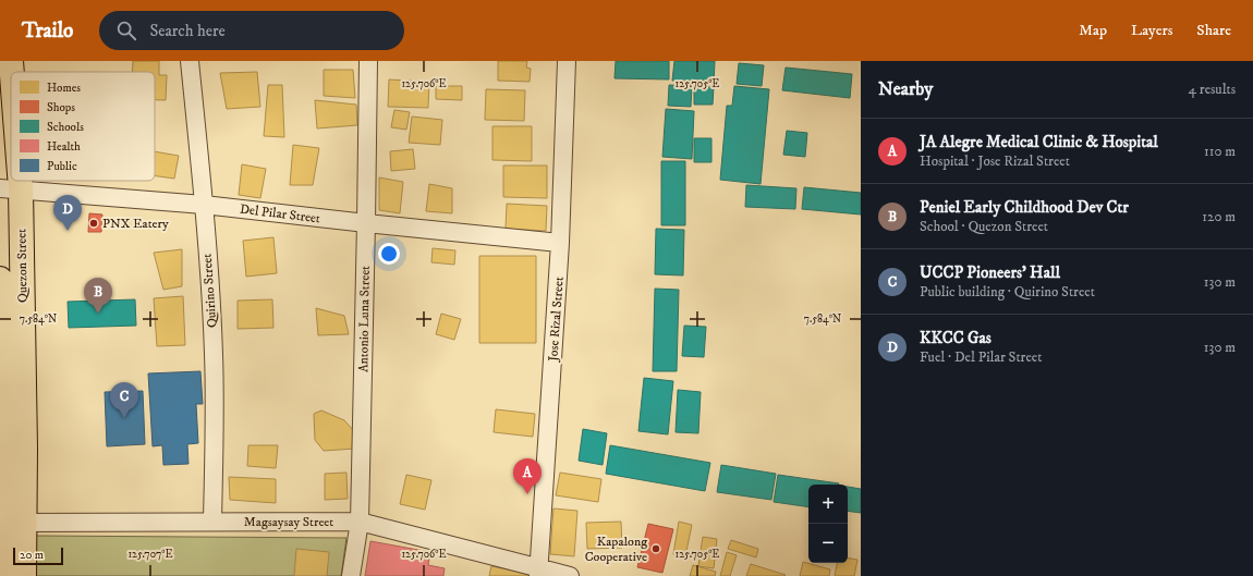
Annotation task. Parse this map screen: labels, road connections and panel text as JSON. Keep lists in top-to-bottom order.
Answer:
{
  "streets": {
    "highway": ["Quezon Street"],
    "street": [
      "Del Pilar Street",
      "Quirino Street",
      "Antonio Luna Street",
      "Jose Rizal Street",
      "Magsaysay Street"
    ]
  },
  "crossings": [
    ["Del Pilar Street", "Quezon Street"],
    ["Del Pilar Street", "Quirino Street"],
    ["Del Pilar Street", "Antonio Luna Street"],
    ["Del Pilar Street", "Jose Rizal Street"],
    ["Quezon Street", "Magsaysay Street"],
    ["Quirino Street", "Magsaysay Street"],
    ["Antonio Luna Street", "Magsaysay Street"],
    ["Jose Rizal Street", "Magsaysay Street"]
  ],
  "places": ["PNX Eatery", "Kapalong Cooperative"],
  "legend": [
    "Homes",
    "Shops",
    "Schools",
    "Health",
    "Public"
  ],
  "scale_bar": "20 m",
  "page": {
    "header": "Trailo",
    "search": "Search here",
    "nav": ["Map", "Layers", "Share"],
    "heading": ["Nearby", "4 results"],
    "list": [
      {
        "mark": "A",
        "name": "JA Alegre Medical Clinic & Hospital",
        "note": "Hospital · Jose Rizal Street",
        "value": "110 m"
      },
      {
        "mark": "B",
        "name": "Peniel Early Childhood Dev Ctr",
        "note": "School · Quezon Street",
        "value": "120 m"
      },
      {
        "mark": "C",
        "name": "UCCP Pioneers' Hall",
        "note": "Public building · Quirino Street",
        "value": "130 m"
      },
      {
        "mark": "D",
        "name": "KKCC Gas",
        "note": "Fuel · Del Pilar Street",
        "value": "130 m"
      }
    ],
    "pins": [
      "D",
      "B",
      "C",
      "A"
    ],
    "map_buttons": ["+", "−"],
    "scale": "20 m"
  },
  "coordinates": [
    "125.706°E",
    "125.705°E",
    "7.584°N",
    "125.707°E"
  ]
}
